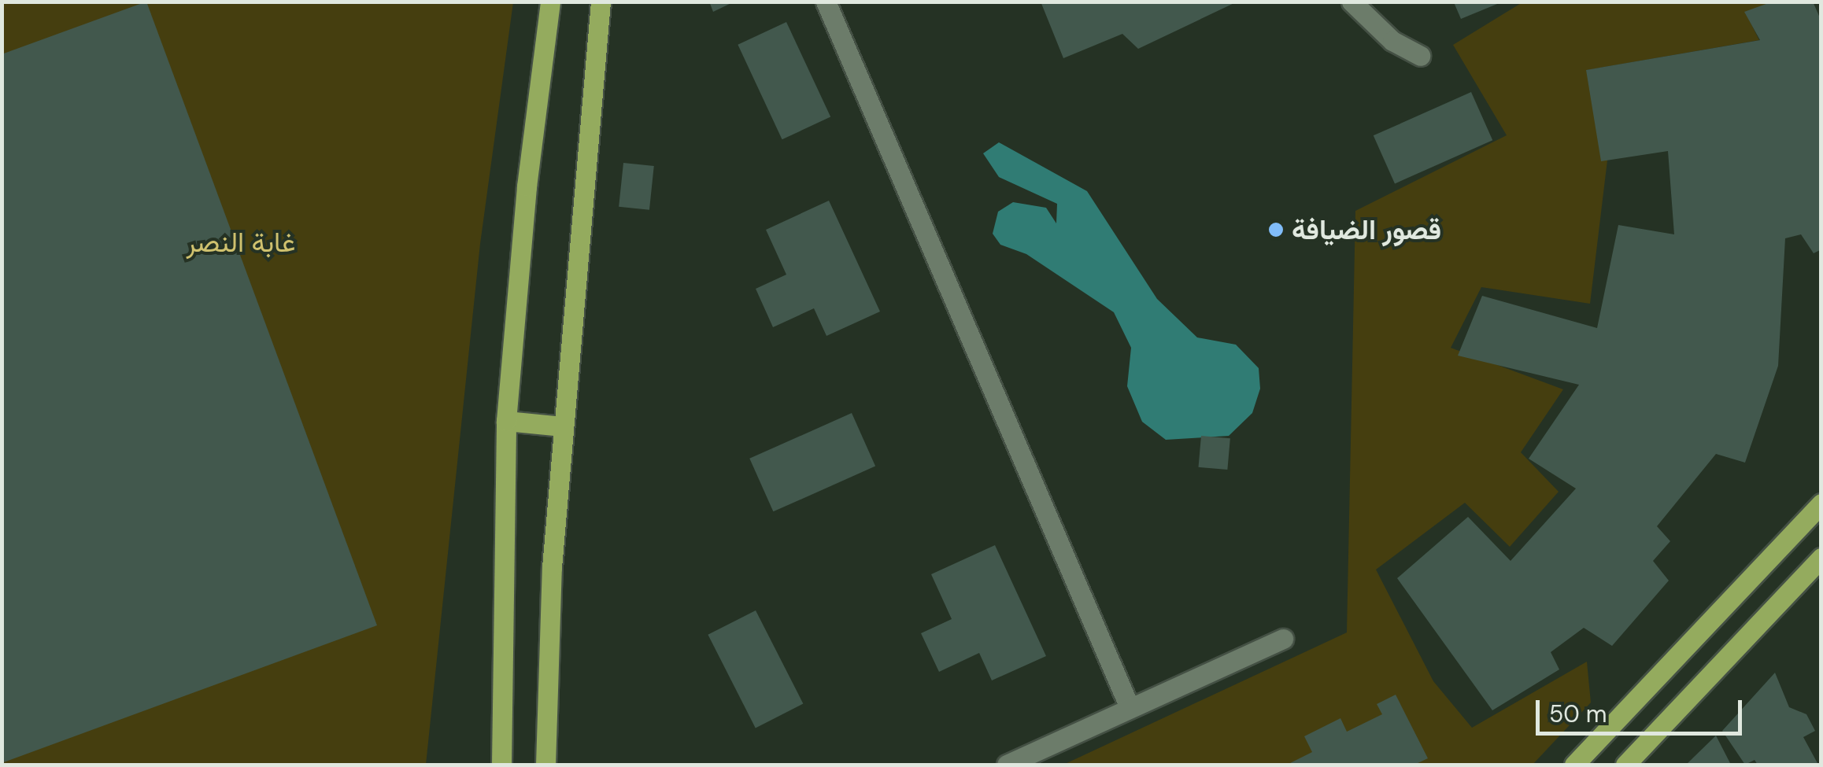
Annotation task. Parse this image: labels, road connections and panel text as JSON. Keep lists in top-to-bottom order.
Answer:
{
  "parks": ["غابة النصر"],
  "places": ["قصور الضيافة"],
  "scale_bar": "50 m"
}
